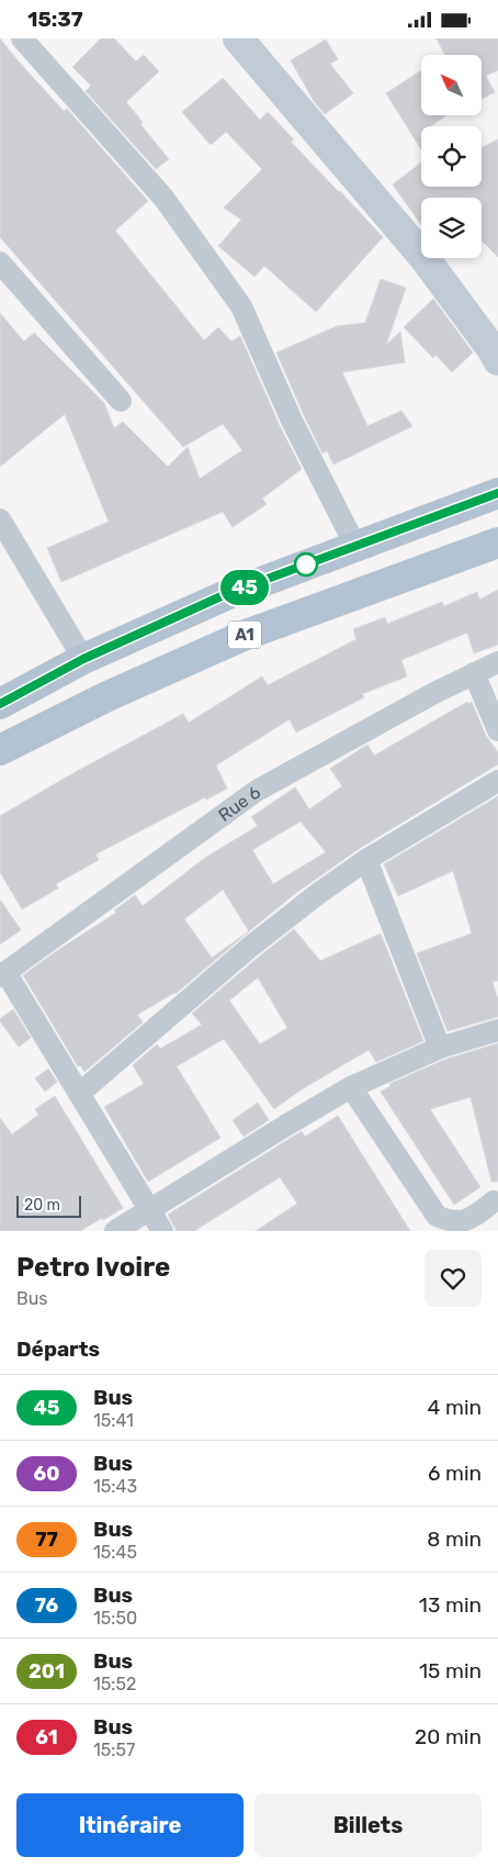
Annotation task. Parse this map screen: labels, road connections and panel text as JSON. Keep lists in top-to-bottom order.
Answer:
{
  "streets": {
    "main road": ["A1"],
    "street": ["Rue 6"]
  },
  "lines": ["bus line 45"],
  "scale_bar": "20 m",
  "north": "top left",
  "page": {
    "status": "15:37",
    "on_map": "45",
    "scale": "20 m",
    "heading": [
      ["Petro Ivoire", "Bus"],
      "Départs"
    ],
    "list": [
      {
        "mark": "45",
        "name": "Bus",
        "note": "15:41",
        "value": "4 min"
      },
      {
        "mark": "60",
        "name": "Bus",
        "note": "15:43",
        "value": "6 min"
      },
      {
        "mark": "77",
        "name": "Bus",
        "note": "15:45",
        "value": "8 min"
      },
      {
        "mark": "76",
        "name": "Bus",
        "note": "15:50",
        "value": "13 min"
      },
      {
        "mark": "201",
        "name": "Bus",
        "note": "15:52",
        "value": "15 min"
      },
      {
        "mark": "61",
        "name": "Bus",
        "note": "15:57",
        "value": "20 min"
      }
    ],
    "buttons": ["Itinéraire", "Billets"]
  }
}
